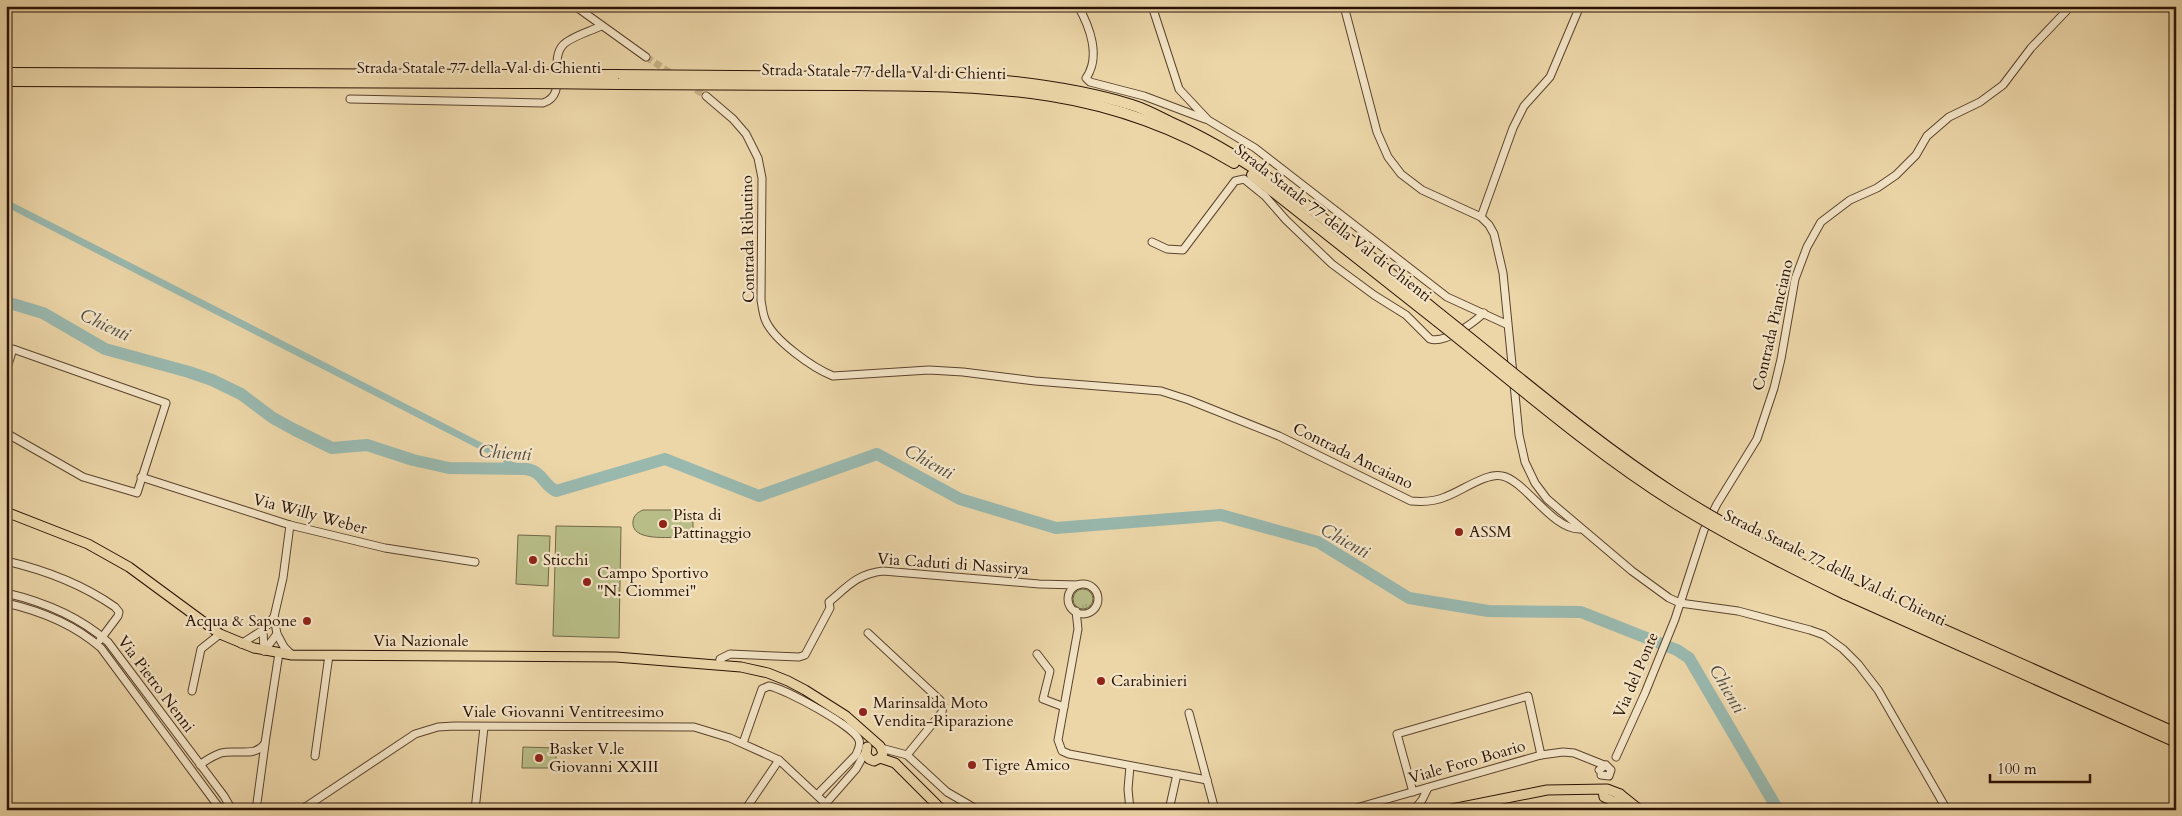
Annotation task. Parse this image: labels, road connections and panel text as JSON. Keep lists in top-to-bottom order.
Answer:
{
  "streets": {
    "highway": ["Strada Statale 77 della Val di Chienti"],
    "main road": ["Via Nazionale"],
    "street": [
      "Contrada Ributino",
      "Contrada Pianciano",
      "Contrada Ancaiano",
      "Via Willy Weber",
      "Via Caduti di Nassirya",
      "Via del Ponte",
      "Via Pietro Nenni",
      "Viale Giovanni Ventitreesimo",
      "Viale Foro Boario"
    ]
  },
  "crossings": [
    ["Contrada Ributino", "Contrada Ancaiano"],
    ["Contrada Pianciano", "Contrada Ancaiano"],
    ["Contrada Pianciano", "Via del Ponte"],
    ["Contrada Ancaiano", "Via del Ponte"],
    ["Via Caduti di Nassirya", "Via Nazionale"],
    ["Via del Ponte", "Viale Foro Boario"]
  ],
  "water": ["Chienti"],
  "places": [
    "Pista di Pattinaggio",
    "ASSM",
    "Sticchi",
    "Campo Sportivo \"N. Ciommei\"",
    "Acqua & Sapone",
    "Carabinieri",
    "Marinsalda Moto Vendita-Riparazione",
    "Basket V.le Giovanni XXIII",
    "Tigre Amico"
  ],
  "scale_bar": "100 m"
}
